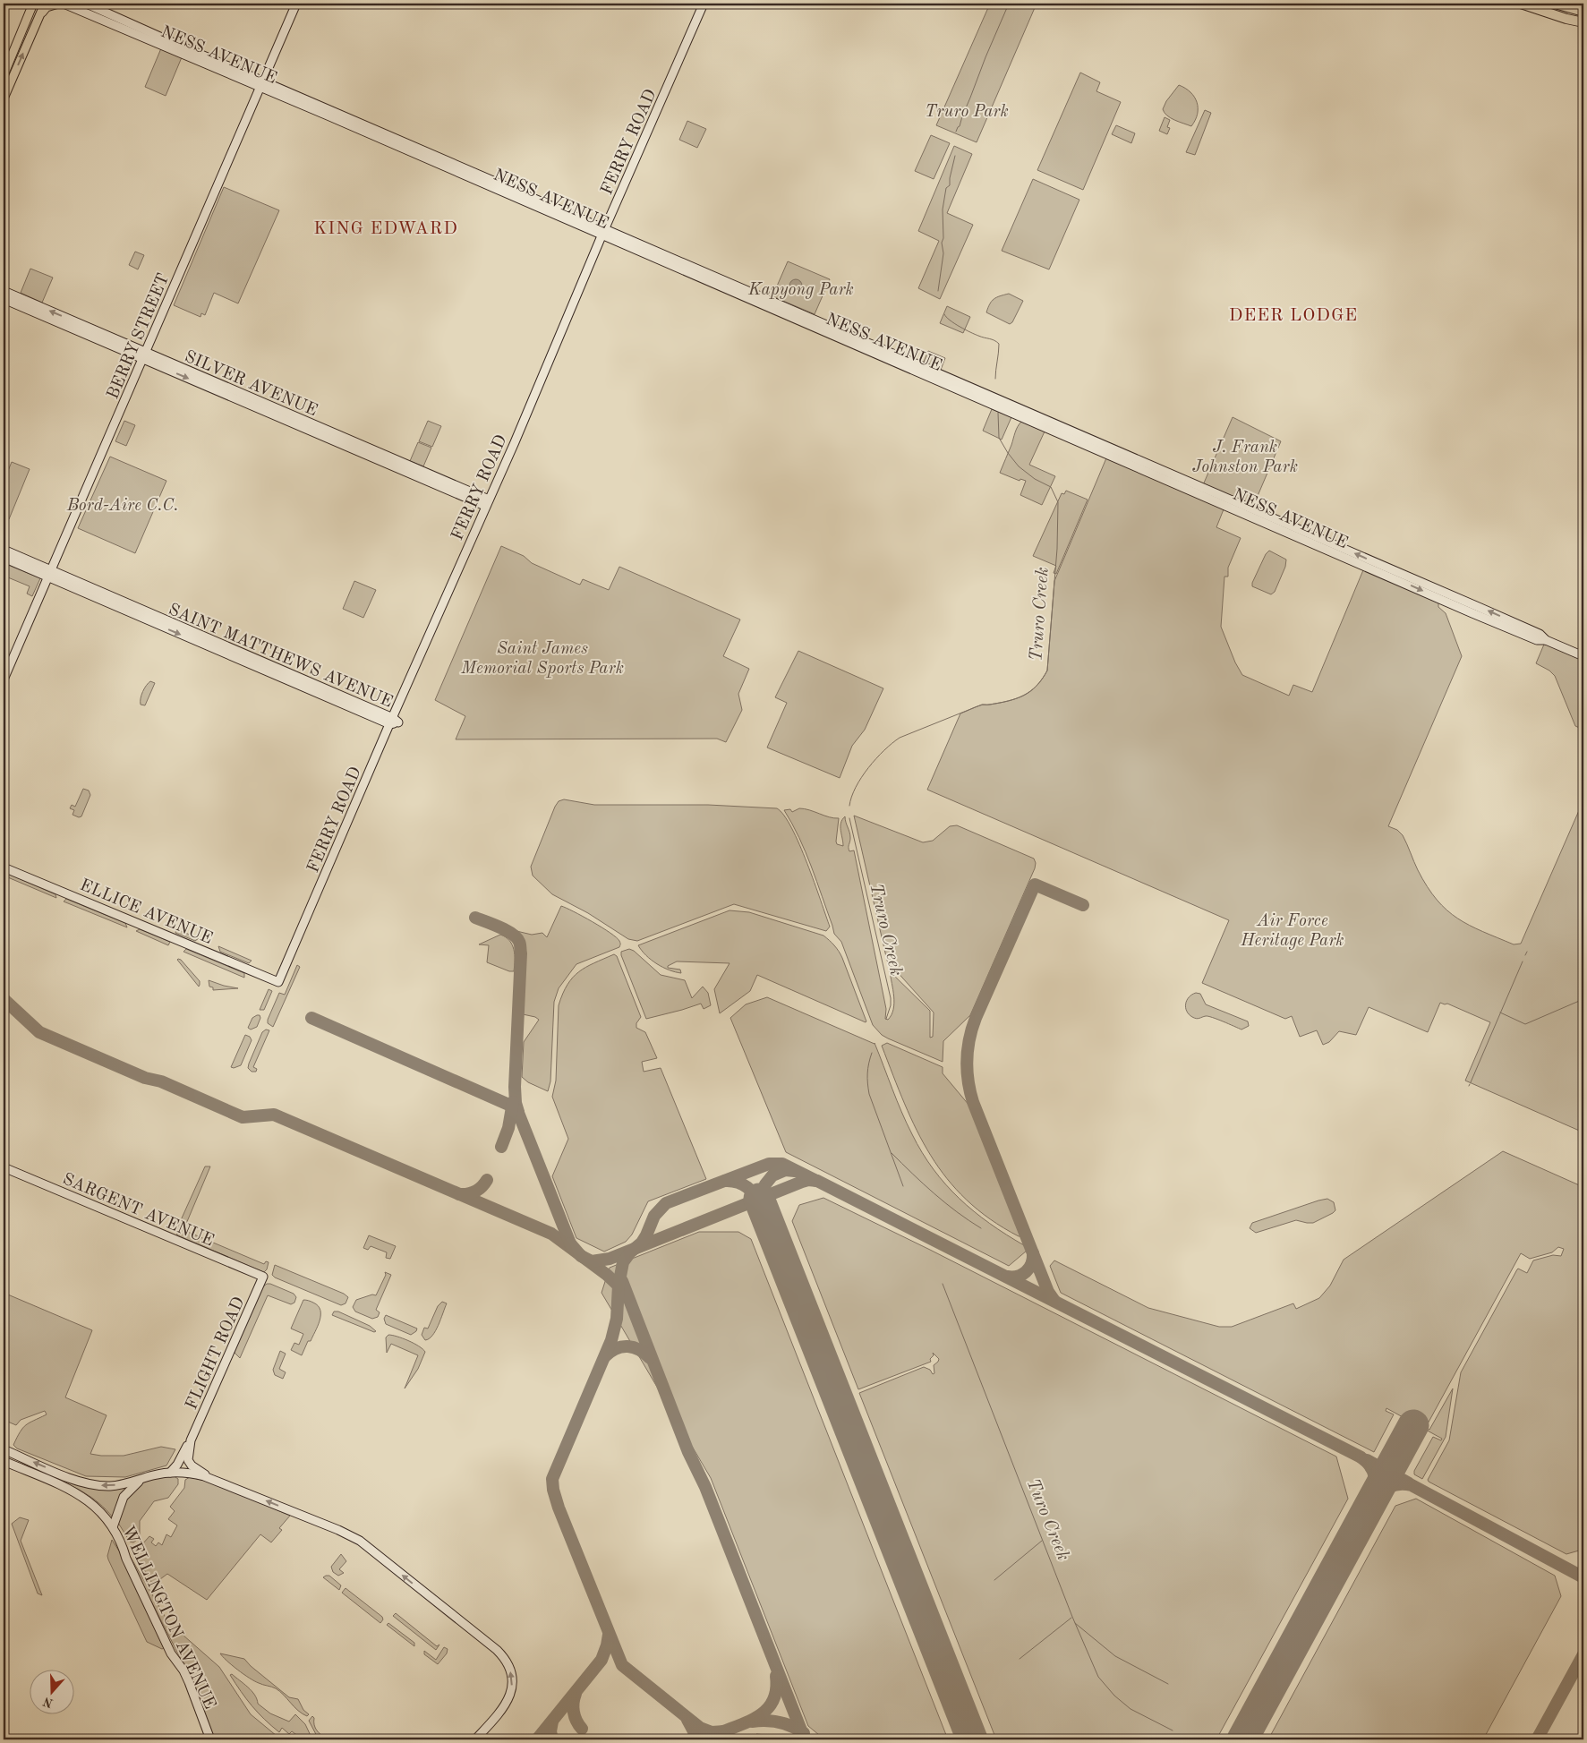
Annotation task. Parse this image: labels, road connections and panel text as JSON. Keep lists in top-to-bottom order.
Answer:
{
  "streets": {
    "main road": [
      "NESS AVENUE",
      "FERRY ROAD",
      "BERRY STREET",
      "SILVER AVENUE",
      "SAINT MATTHEWS AVENUE",
      "ELLICE AVENUE",
      "SARGENT AVENUE",
      "FLIGHT ROAD",
      "WELLINGTON AVENUE"
    ]
  },
  "crossings": [
    ["NESS AVENUE", "FERRY ROAD"],
    ["NESS AVENUE", "BERRY STREET"],
    ["FERRY ROAD", "SILVER AVENUE"],
    ["FERRY ROAD", "SAINT MATTHEWS AVENUE"],
    ["FERRY ROAD", "ELLICE AVENUE"],
    ["BERRY STREET", "SILVER AVENUE"],
    ["BERRY STREET", "SAINT MATTHEWS AVENUE"],
    ["SARGENT AVENUE", "FLIGHT ROAD"]
  ],
  "districts": ["KING EDWARD", "DEER LODGE"],
  "water": ["Truro Creek", "Turo Creek"],
  "parks": [
    "Truro Park",
    "Kapyong Park",
    "J. Frank Johnston Park",
    "Bord-Aire C.C.",
    "Saint James Memorial Sports Park",
    "Air Force Heritage Park"
  ],
  "north": "bottom"
}
